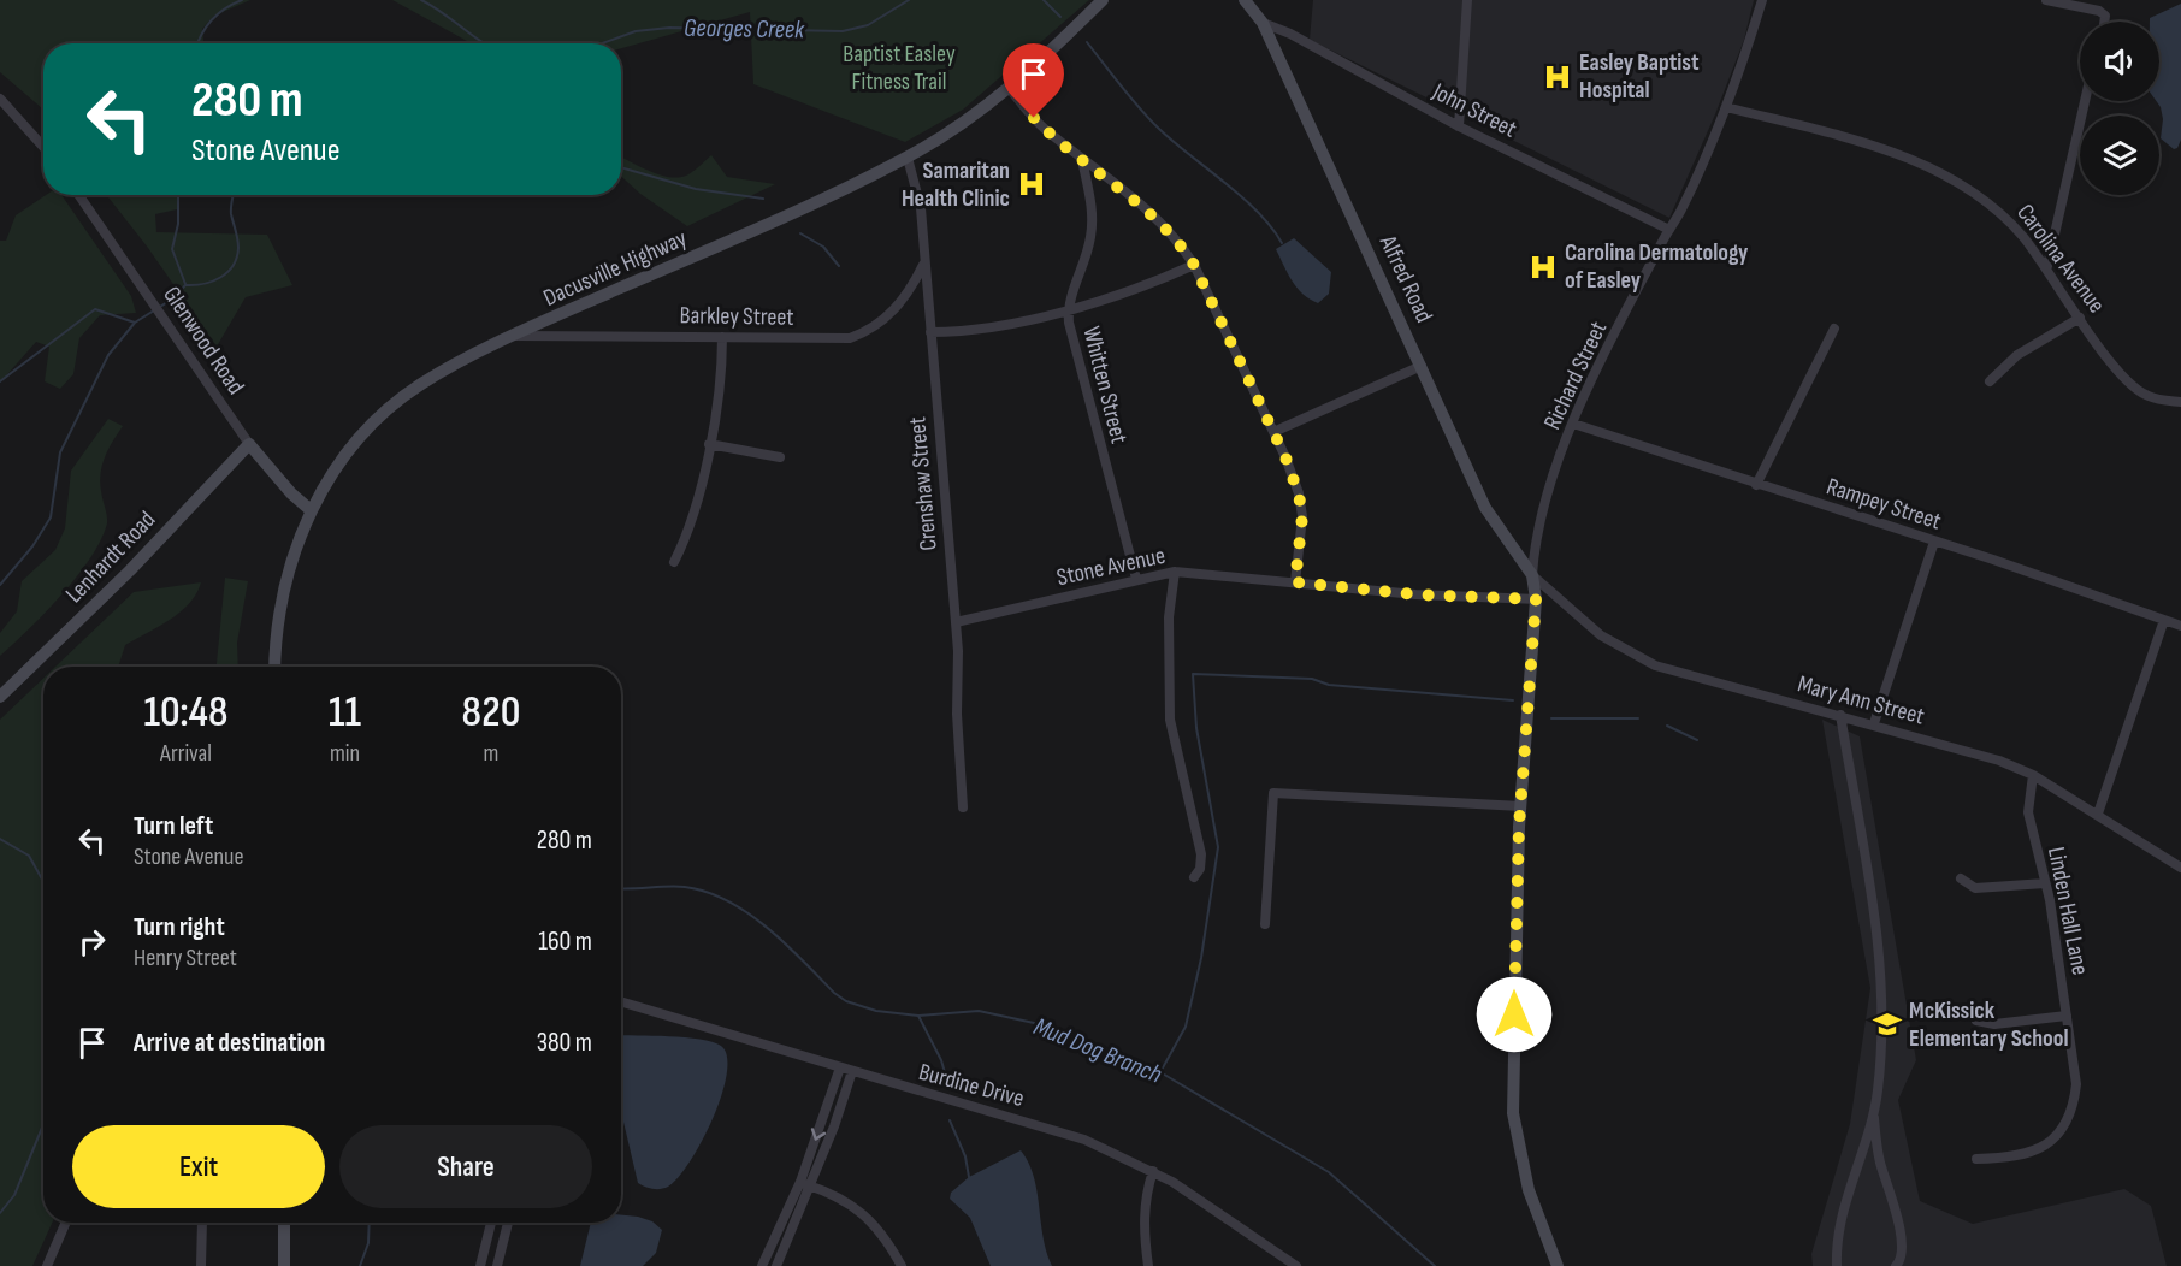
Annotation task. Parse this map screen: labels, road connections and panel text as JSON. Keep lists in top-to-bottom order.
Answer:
{
  "streets": {
    "street": [
      "John Street",
      "Carolina Avenue",
      "Dacusville Highway",
      "Alfred Road",
      "Barkley Street",
      "Glenwood Road",
      "Richard Street",
      "Whitten Street",
      "Crenshaw Street",
      "Rampey Street",
      "Lenhardt Road",
      "Stone Avenue",
      "Mary Ann Street",
      "Linden Hall Lane",
      "Burdine Drive"
    ]
  },
  "crossings": [
    ["John Street", "Alfred Road"],
    ["John Street", "Richard Street"],
    ["Carolina Avenue", "Richard Street"],
    ["Dacusville Highway", "Barkley Street"],
    ["Dacusville Highway", "Glenwood Road"],
    ["Dacusville Highway", "Crenshaw Street"],
    ["Alfred Road", "Richard Street"],
    ["Alfred Road", "Mary Ann Street"],
    ["Barkley Street", "Crenshaw Street"],
    ["Glenwood Road", "Lenhardt Road"],
    ["Richard Street", "Rampey Street"],
    ["Richard Street", "Mary Ann Street"],
    ["Whitten Street", "Stone Avenue"],
    ["Crenshaw Street", "Stone Avenue"],
    ["Mary Ann Street", "Linden Hall Lane"]
  ],
  "water": ["Georges Creek", "Mud Dog Branch"],
  "parks": ["Baptist Easley Fitness Trail"],
  "places": {
    "hospital": ["Easley Baptist Hospital", "Samaritan Health Clinic", "Carolina Dermatology of Easley"],
    "school or university": ["McKissick Elementary School"]
  },
  "page": {
    "turn": ["280 m", "Stone Avenue"],
    "eta": [
      "10:48",
      "Arrival",
      "11",
      "min",
      "820",
      "m"
    ],
    "list": [
      {
        "name": "Turn left",
        "note": "Stone Avenue",
        "value": "280 m"
      },
      {
        "name": "Turn right",
        "note": "Henry Street",
        "value": "160 m"
      },
      {
        "name": "Arrive at destination",
        "value": "380 m"
      }
    ],
    "buttons": ["Exit", "Share"]
  }
}
